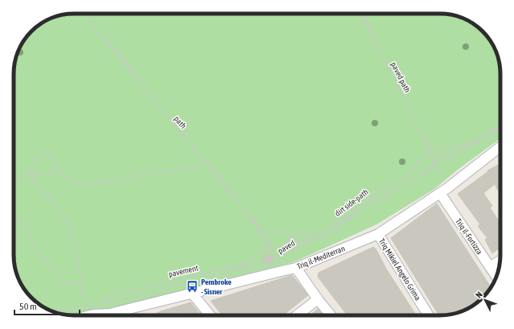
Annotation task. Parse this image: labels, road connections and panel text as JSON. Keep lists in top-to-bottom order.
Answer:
{
  "streets": {
    "street": ["Triq il-Fortizza", "Triq il-Mediterran", "Triq Mikiel Angelo Grima"],
    "path": ["paved path", "dirt side-path", "paved"]
  },
  "crossings": [
    ["paved path", "dirt side-path"],
    ["Triq il-Fortizza", "Triq il-Mediterran"],
    ["Triq il-Mediterran", "Triq Mikiel Angelo Grima"]
  ],
  "places": {
    "bus stop": ["Pembroke - Sisner"]
  },
  "scale_bar": "50 m",
  "north": "top left"
}
